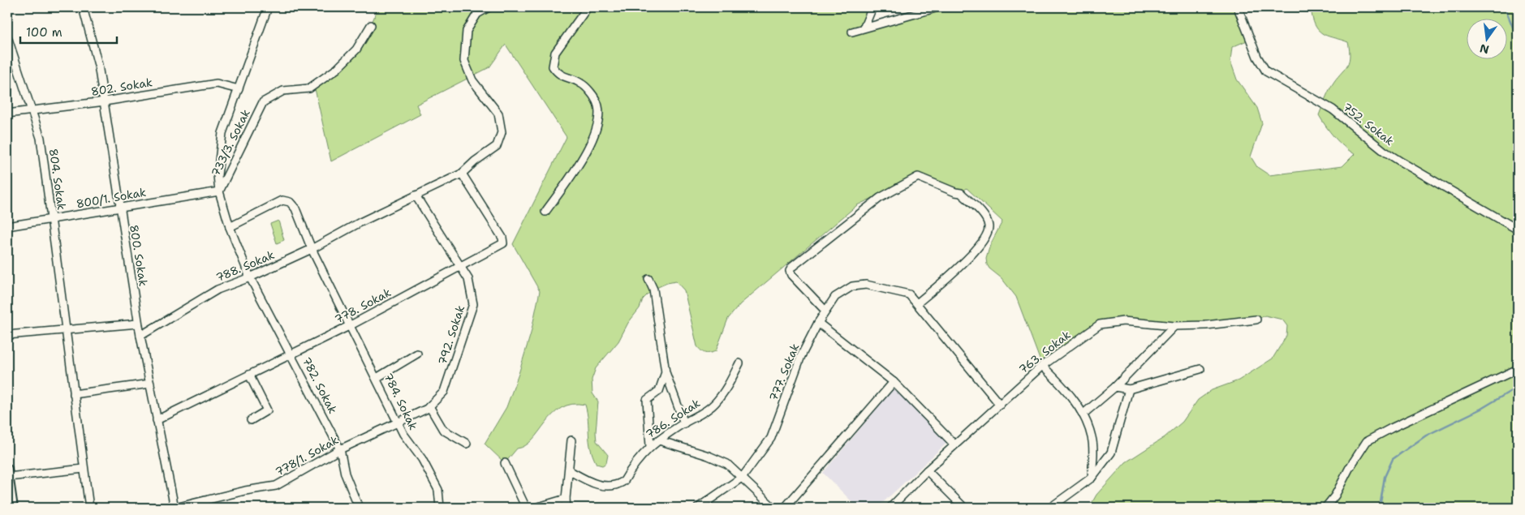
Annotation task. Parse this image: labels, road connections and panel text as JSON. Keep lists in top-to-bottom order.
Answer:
{
  "streets": {
    "street": [
      "802. Sokak",
      "752. Sokak",
      "733/3. Sokak",
      "804. Sokak",
      "800/1. Sokak",
      "800. Sokak",
      "788. Sokak",
      "778. Sokak",
      "792. Sokak",
      "763. Sokak",
      "777. Sokak",
      "782. Sokak",
      "784. Sokak",
      "786. Sokak",
      "778/1. Sokak"
    ]
  },
  "crossings": [
    ["802. Sokak", "804. Sokak"],
    ["802. Sokak", "800. Sokak"],
    ["733/3. Sokak", "800/1. Sokak"],
    ["733/3. Sokak", "788. Sokak"],
    ["733/3. Sokak", "782. Sokak"],
    ["733/3. Sokak", "784. Sokak"],
    ["804. Sokak", "800/1. Sokak"],
    ["800/1. Sokak", "800. Sokak"],
    ["800. Sokak", "788. Sokak"],
    ["800. Sokak", "778. Sokak"],
    ["800. Sokak", "778/1. Sokak"],
    ["788. Sokak", "792. Sokak"],
    ["788. Sokak", "782. Sokak"],
    ["788. Sokak", "784. Sokak"],
    ["778. Sokak", "792. Sokak"],
    ["778. Sokak", "782. Sokak"],
    ["778. Sokak", "784. Sokak"],
    ["792. Sokak", "784. Sokak"],
    ["792. Sokak", "778/1. Sokak"],
    ["782. Sokak", "778/1. Sokak"],
    ["784. Sokak", "778/1. Sokak"]
  ],
  "scale_bar": "100 m",
  "north": "bottom"
}
